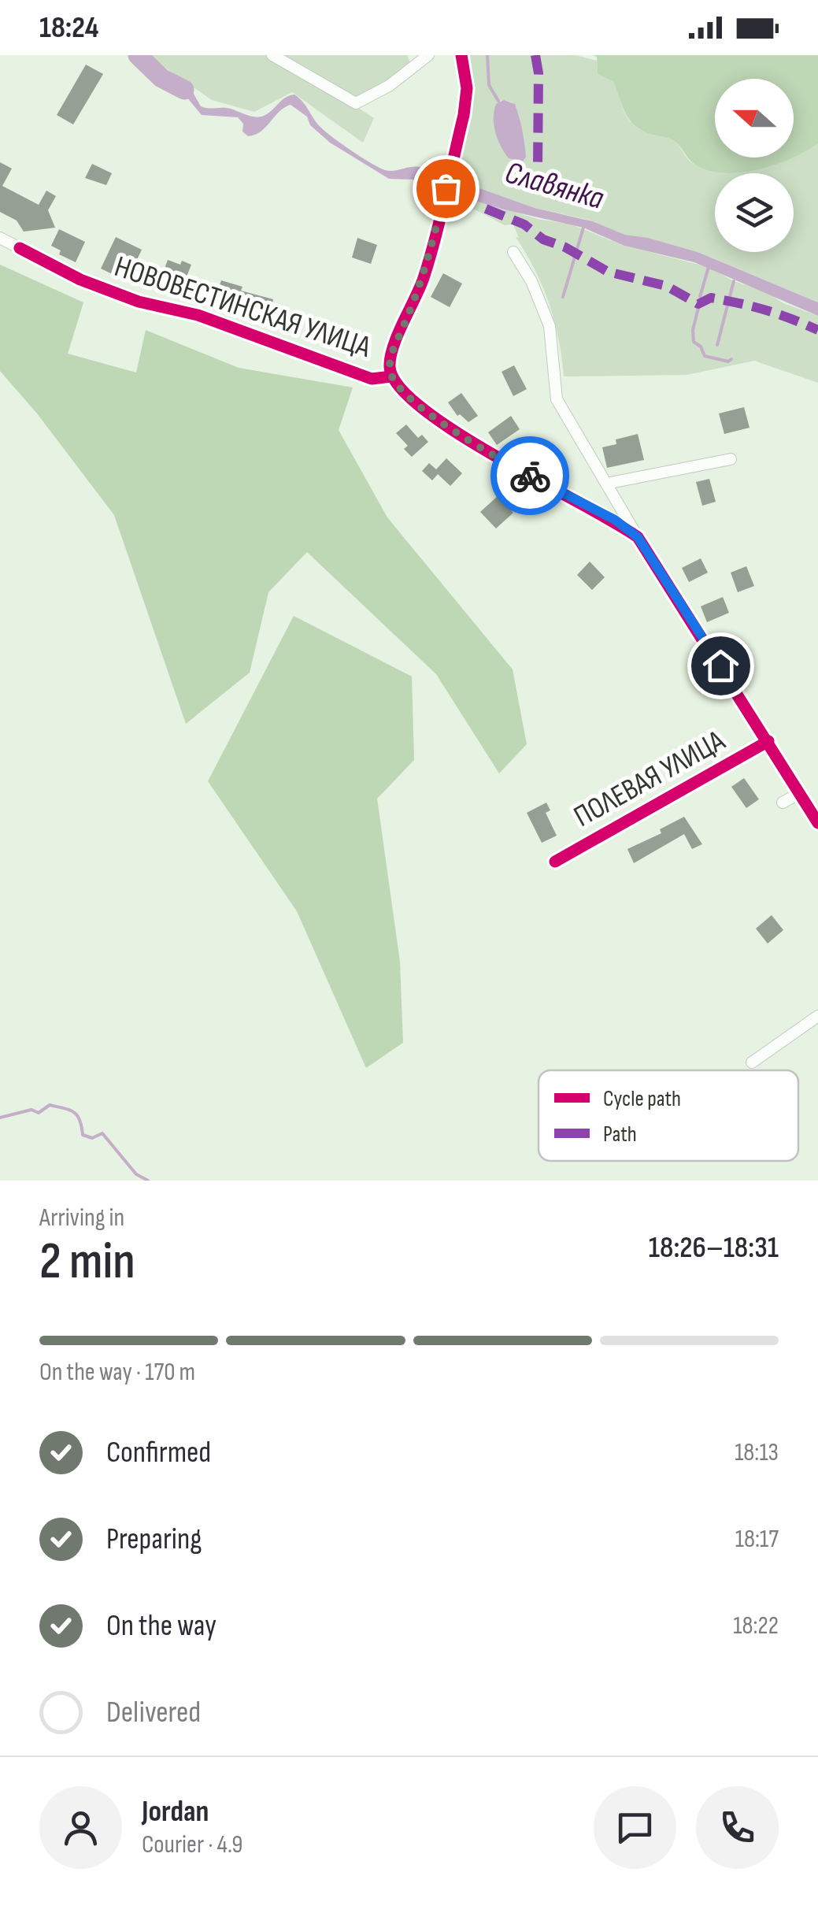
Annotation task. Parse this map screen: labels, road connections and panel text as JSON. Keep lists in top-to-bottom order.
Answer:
{
  "streets": {
    "street": ["НОВОВЕСТИНСКАЯ УЛИЦА", "ПОЛЕВАЯ УЛИЦА"]
  },
  "crossings": [
    ["НОВОВЕСТИНСКАЯ УЛИЦА", "ПОЛЕВАЯ УЛИЦА"]
  ],
  "water": ["Славянка"],
  "legend": ["Cycle path", "Path"],
  "north": "left",
  "page": {
    "status": "18:24",
    "heading": ["2 min", "Arriving in", "18:26–18:31"],
    "panel": ["Jordan", "Courier · 4.9"],
    "bar": "On the way · 170 m",
    "list": [
      ["Confirmed", "18:13"],
      ["Preparing", "18:17"],
      ["On the way", "18:22"],
      "Delivered"
    ]
  }
}
